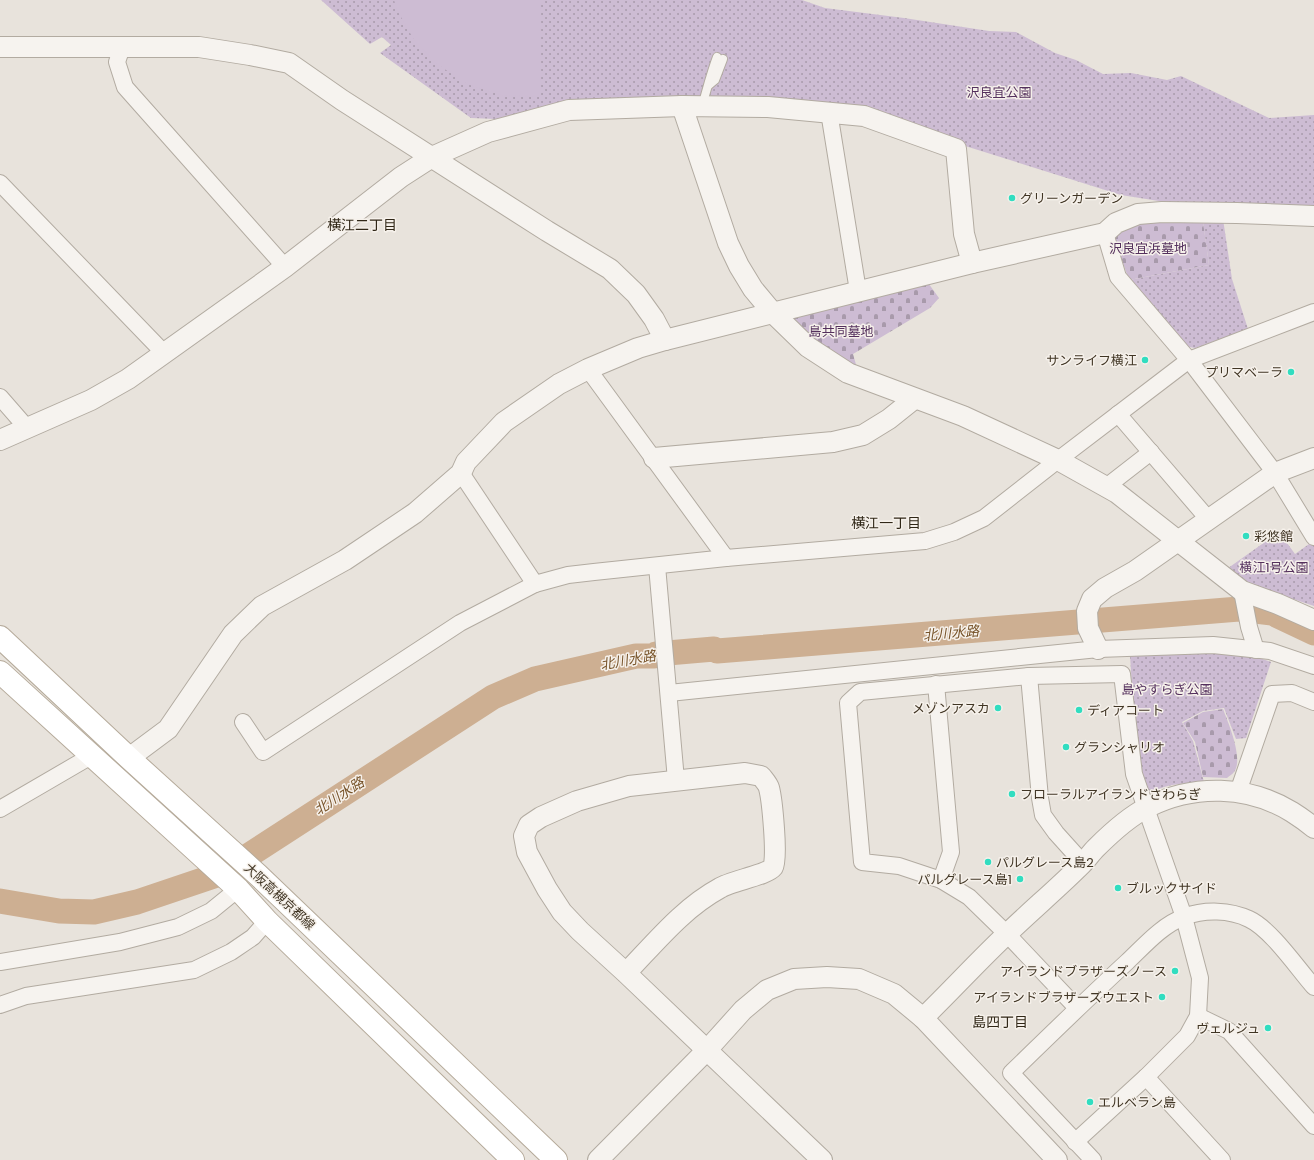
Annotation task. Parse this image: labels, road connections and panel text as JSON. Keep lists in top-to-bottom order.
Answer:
{
  "streets": {
    "main road": ["大阪高槻京都線"]
  },
  "districts": ["横江二丁目", "横江一丁目", "島四丁目"],
  "water": ["北川水路"],
  "parks": [
    "沢良宜公園",
    "沢良宜浜墓地",
    "島共同墓地",
    "横江1号公園",
    "島やすらぎ公園"
  ],
  "places": [
    "グリーンガーデン",
    "サンライフ横江",
    "プリマベーラ",
    "彩悠館",
    "メゾンアスカ",
    "ディアコート",
    "グランシャリオ",
    "フローラルアイランドさわらぎ",
    "パルグレース島2",
    "パルグレース島1",
    "ブルックサイド",
    "アイランドブラザーズノース",
    "アイランドブラザーズウエスト",
    "ヴェルジュ",
    "エルベラン島"
  ]
}
